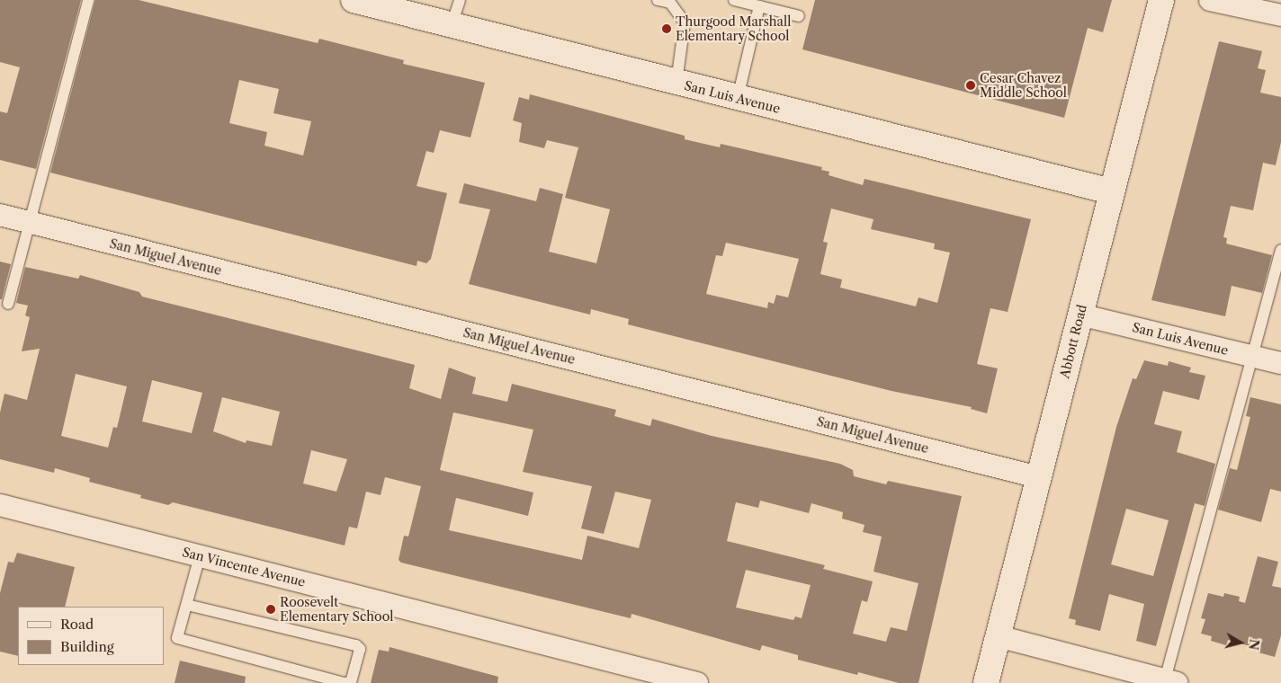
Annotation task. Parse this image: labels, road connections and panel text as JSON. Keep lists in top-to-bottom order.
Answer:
{
  "streets": {
    "street": [
      "San Luis Avenue",
      "San Miguel Avenue",
      "Abbott Road",
      "San Vincente Avenue"
    ]
  },
  "crossings": [
    ["San Luis Avenue", "Abbott Road"],
    ["San Miguel Avenue", "Abbott Road"]
  ],
  "places": ["Thurgood Marshall Elementary School", "Cesar Chavez Middle School", "Roosevelt Elementary School"],
  "legend": ["Road", "Building"],
  "north": "right"
}
